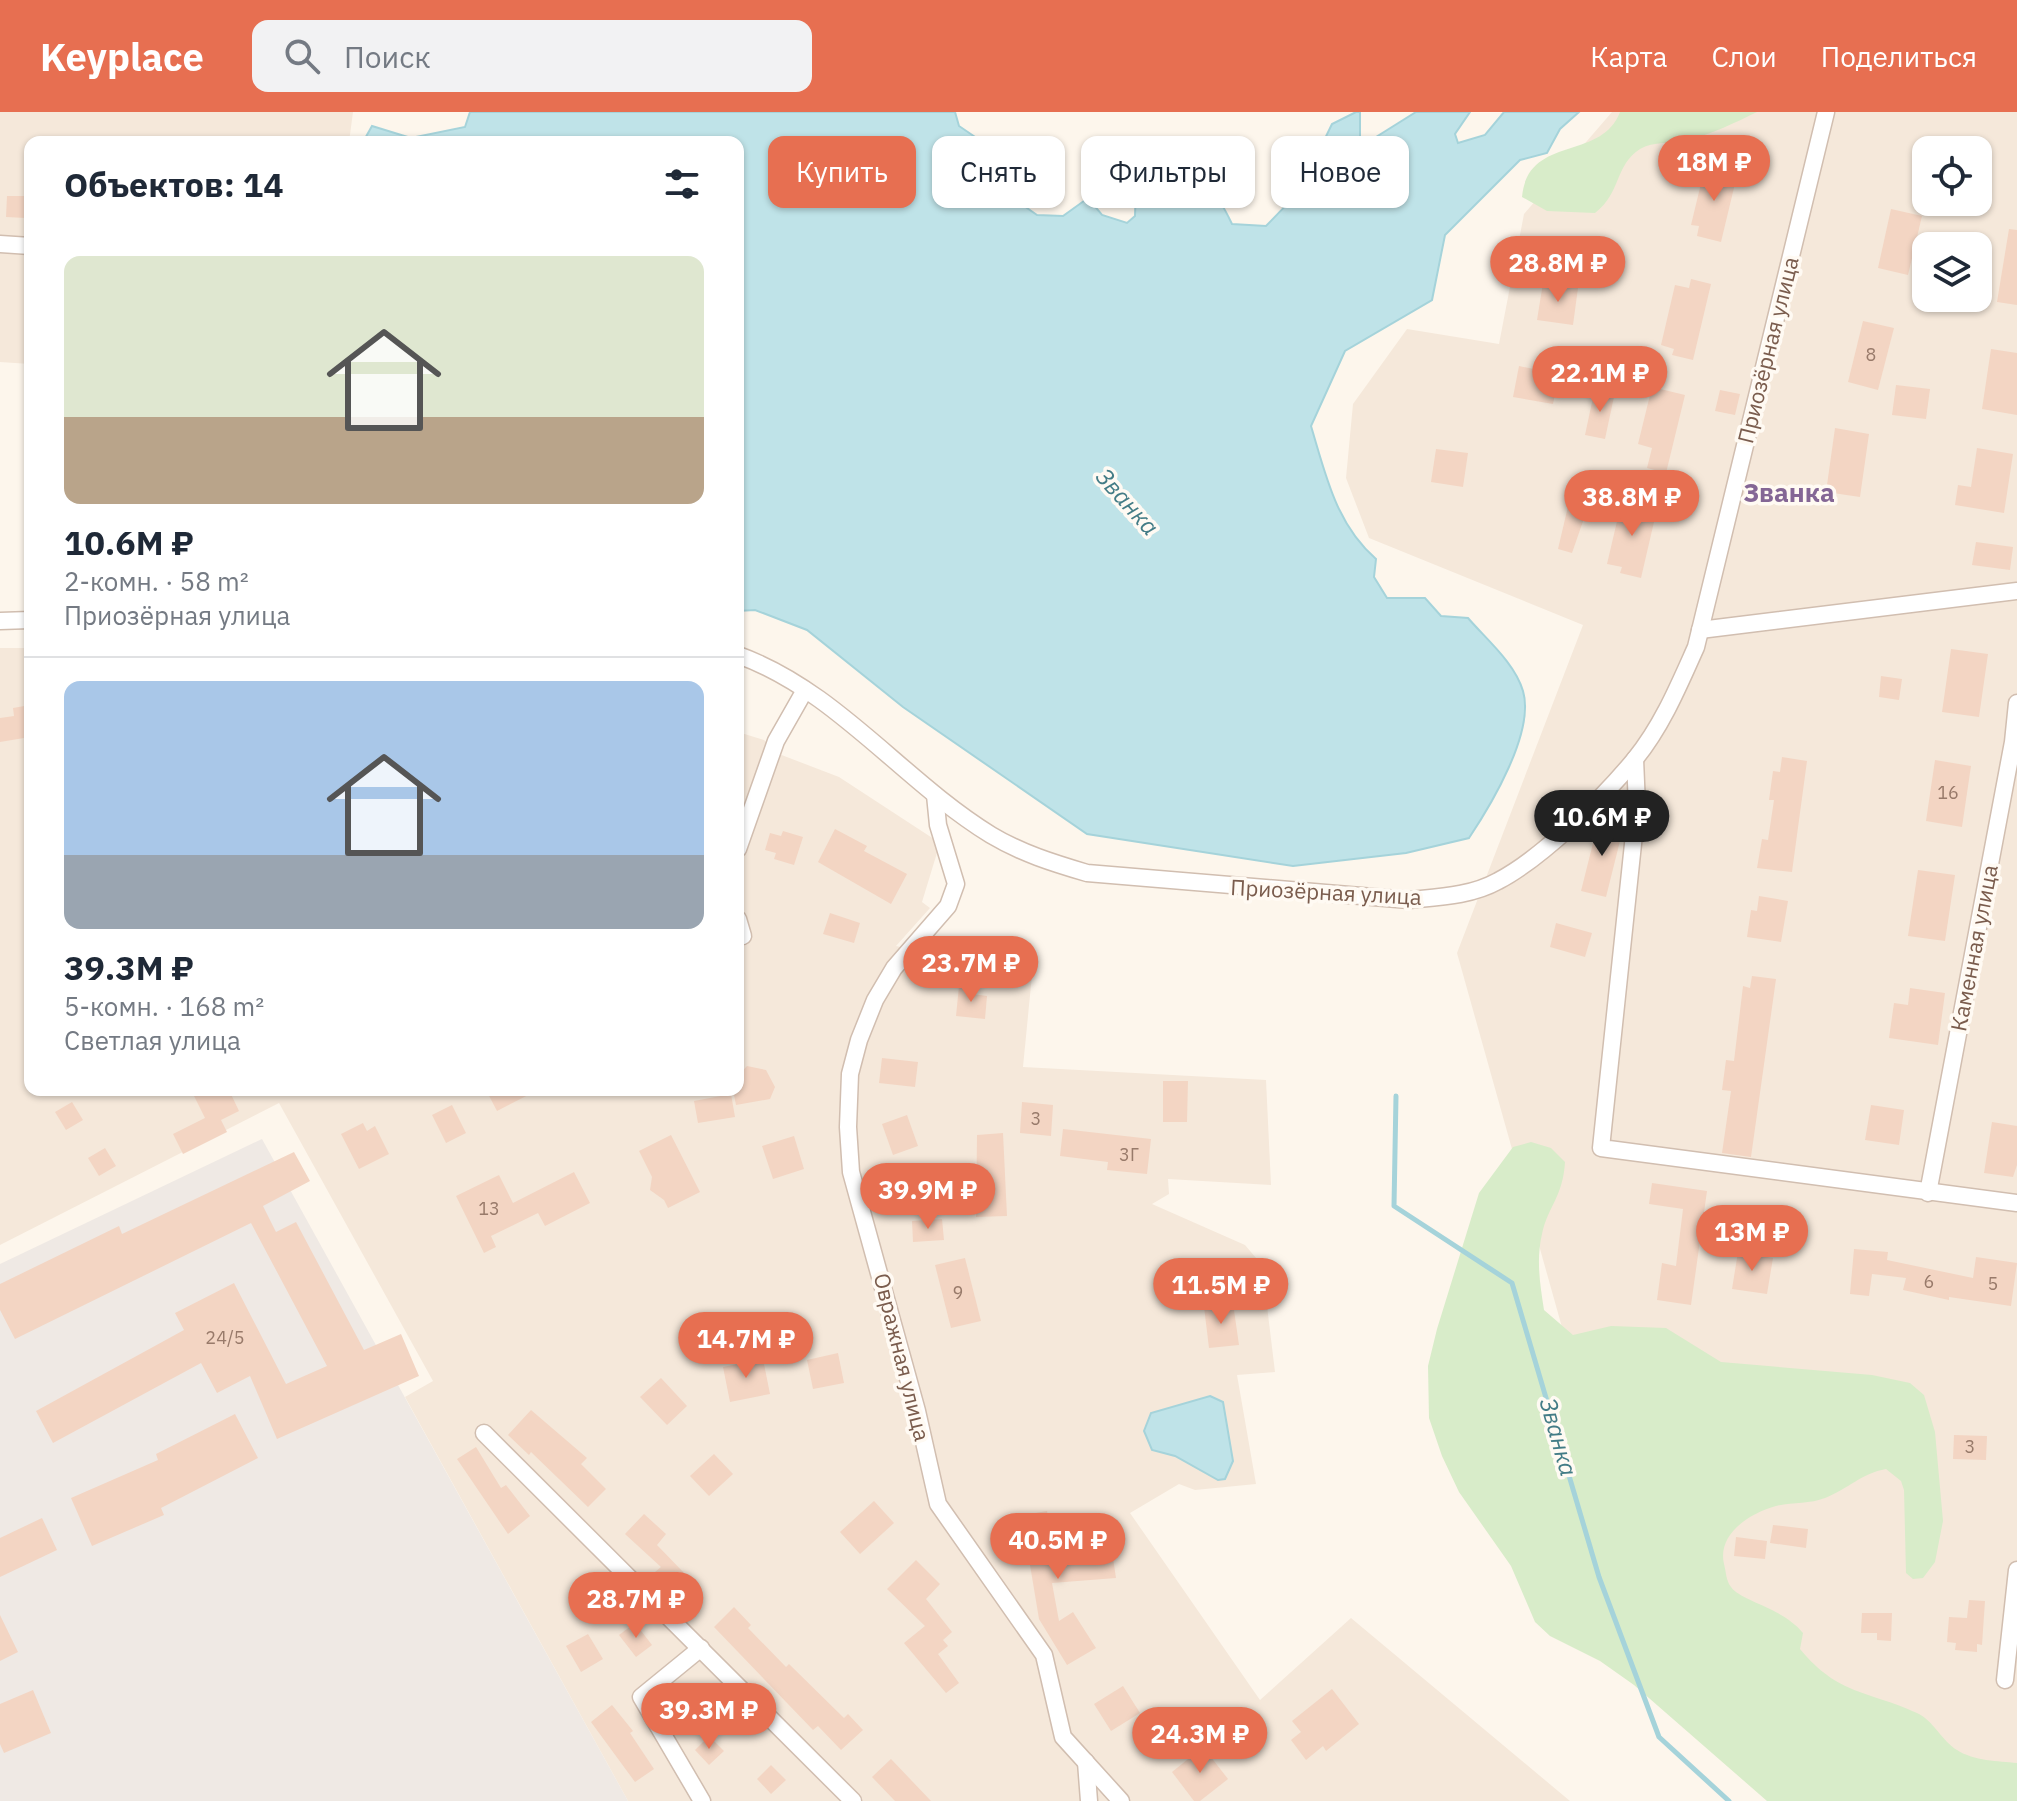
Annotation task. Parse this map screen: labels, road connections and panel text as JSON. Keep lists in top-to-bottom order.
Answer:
{
  "streets": {
    "street": ["Приозёрная улица", "Каменная улица", "Овражная улица"]
  },
  "crossings": [
    ["Приозёрная улица", "Овражная улица"]
  ],
  "districts": ["Званка"],
  "water": ["Званка"],
  "house_numbers": [
    "8",
    "16",
    "3",
    "3Г",
    "13",
    "6",
    "5",
    "9",
    "24/5",
    "3"
  ],
  "page": {
    "header": "Keyplace",
    "search": "Поиск",
    "nav": ["Карта", "Слои", "Поделиться"],
    "price": [
      "18M ₽",
      "28.8M ₽",
      "22.1M ₽",
      "38.8M ₽",
      "10.6M ₽",
      "23.7M ₽",
      "39.9M ₽",
      "13M ₽",
      "11.5M ₽",
      "14.7M ₽",
      "40.5M ₽",
      "28.7M ₽",
      "39.3M ₽",
      "24.3M ₽"
    ],
    "chip": [
      "Купить",
      "Снять",
      "Фильтры",
      "Новое"
    ],
    "heading": "Объектов: 14",
    "list": [
      {
        "name": "10.6M ₽",
        "note": "2-комн. · 58 m² · Приозёрная улица"
      },
      {
        "name": "39.3M ₽",
        "note": "5-комн. · 168 m² · Светлая улица"
      }
    ]
  }
}
